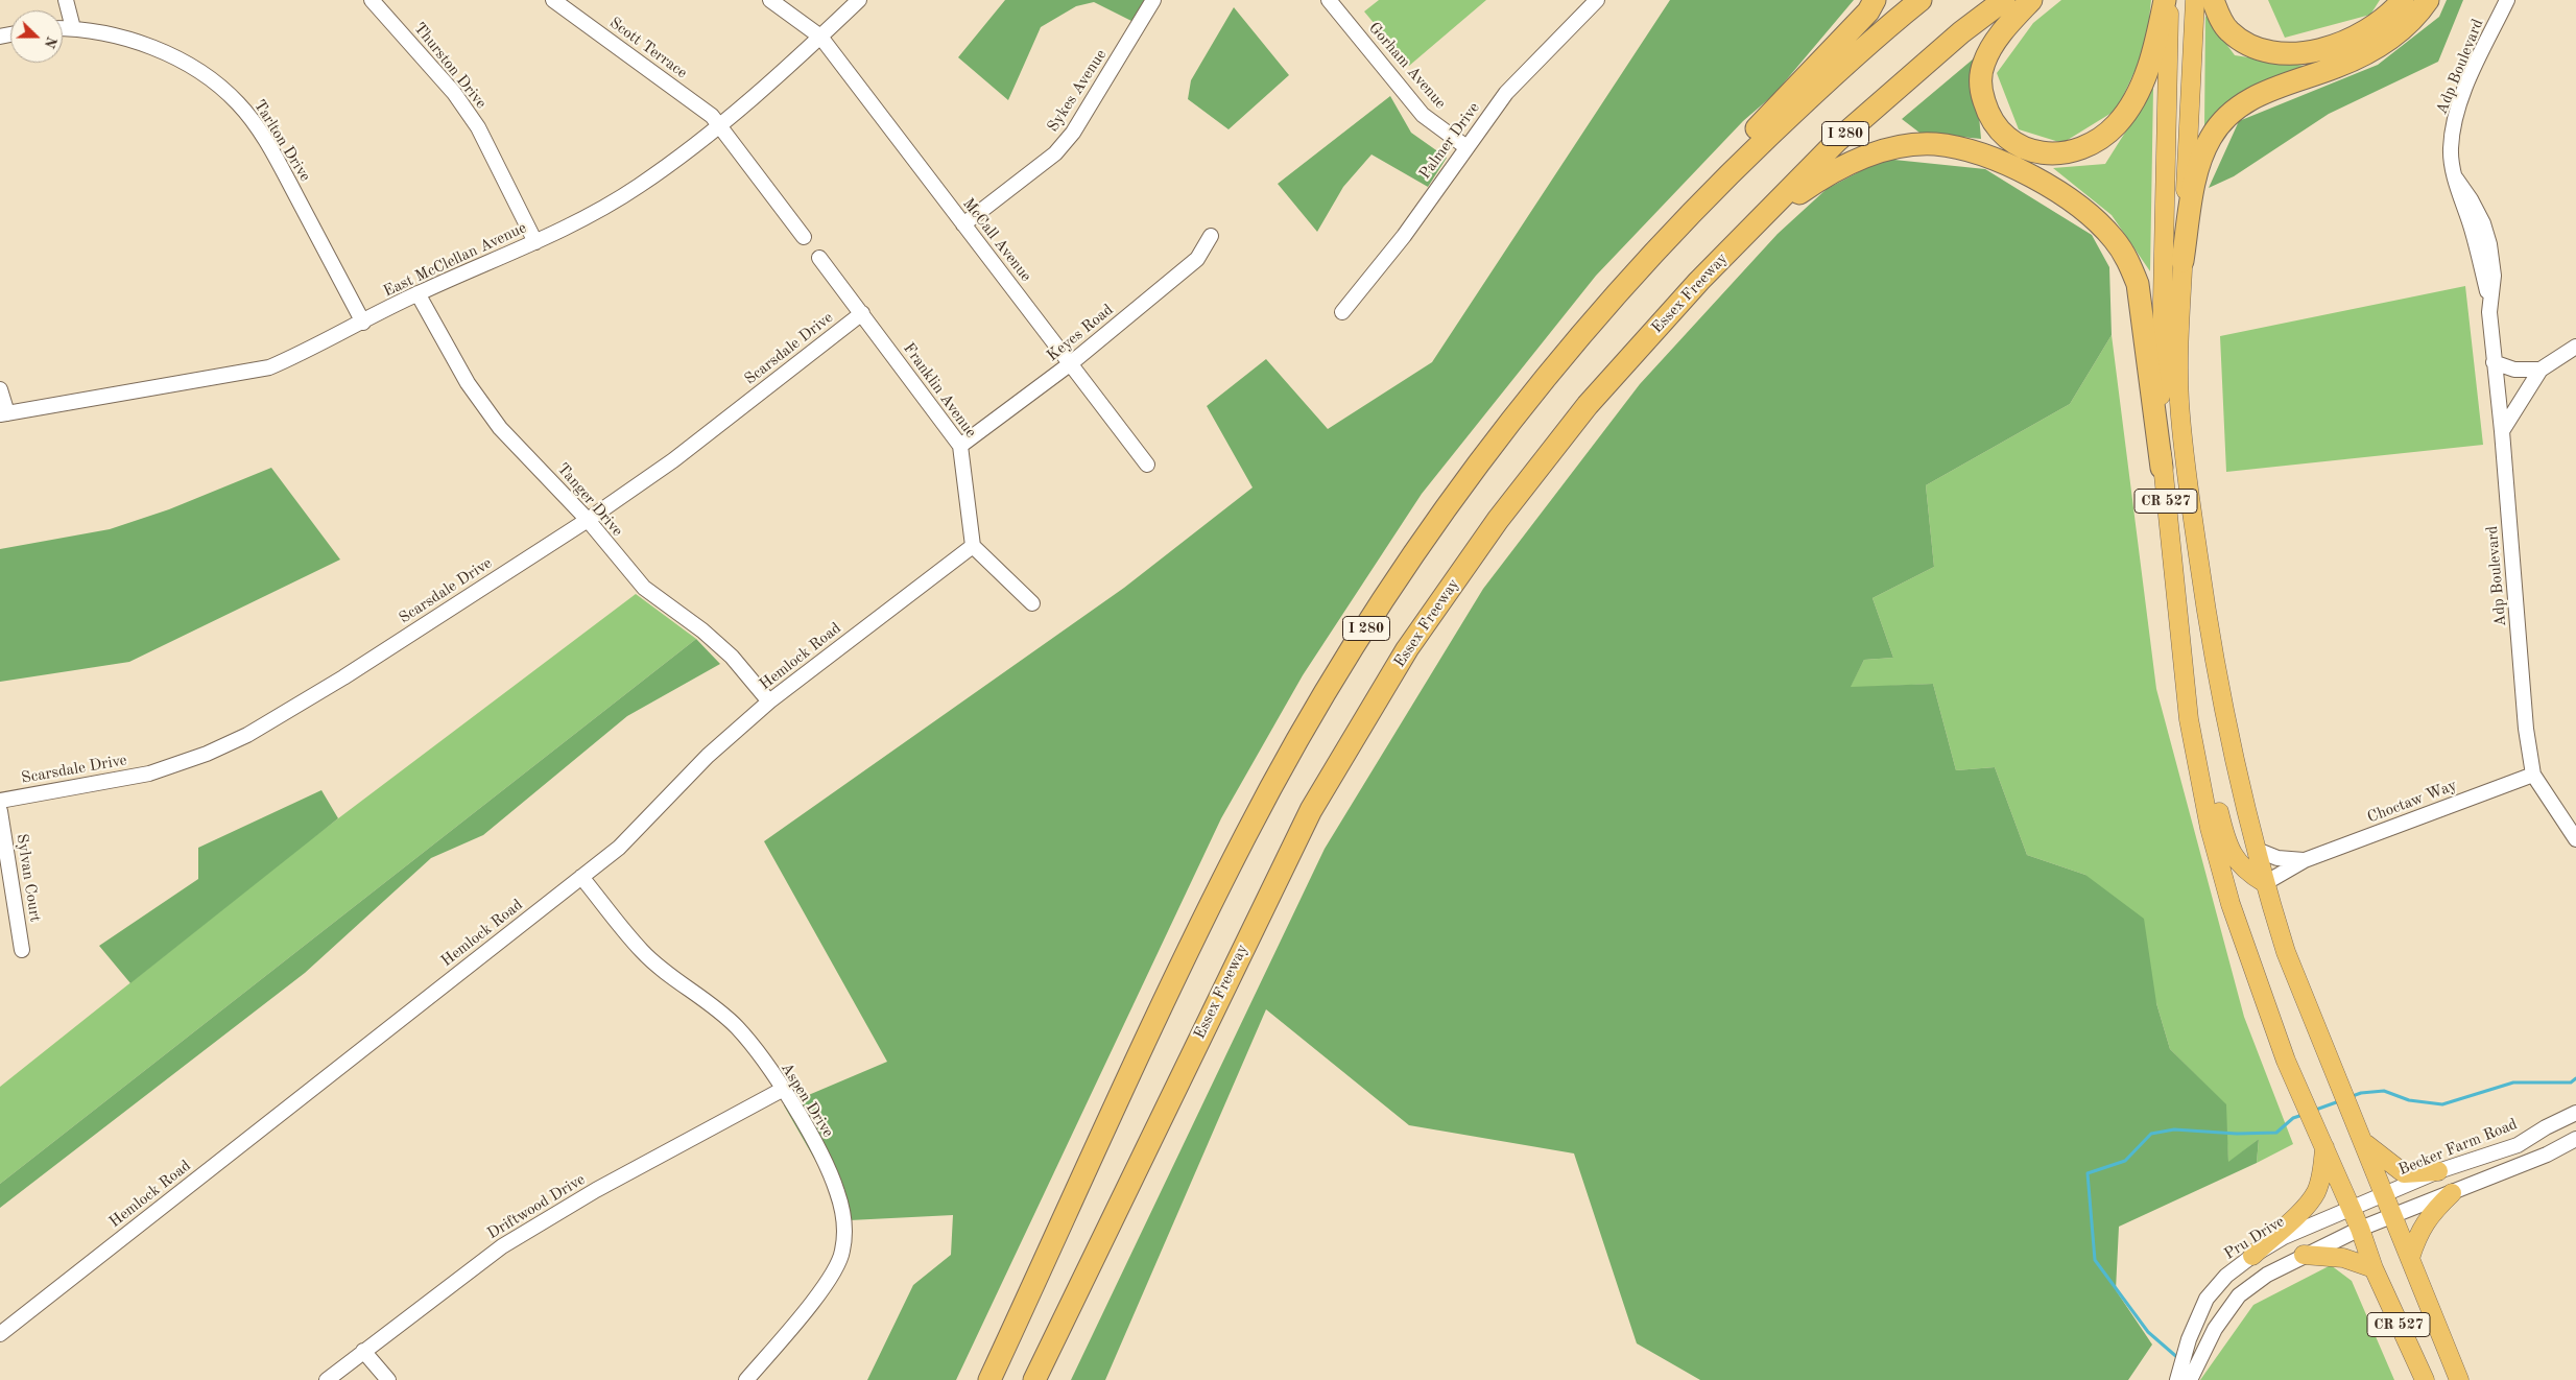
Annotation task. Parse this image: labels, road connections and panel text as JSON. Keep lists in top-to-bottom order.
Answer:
{
  "streets": {
    "highway": ["I 280", "Essex Freeway"],
    "main road": ["CR 527"],
    "street": [
      "Scott Terrace",
      "Thurston Drive",
      "Gorham Avenue",
      "Adp Boulevard",
      "Sykes Avenue",
      "Tarlton Drive",
      "Palmer Drive",
      "McCall Avenue",
      "East McClellan Avenue",
      "Keyes Road",
      "Scarsdale Drive",
      "Franklin Avenue",
      "Tanger Drive",
      "Hemlock Road",
      "Choctaw Way",
      "Sylvan Court",
      "Aspen Drive",
      "Becker Farm Road",
      "Driftwood Drive",
      "Pru Drive"
    ]
  },
  "crossings": [
    ["Scott Terrace", "East McClellan Avenue"],
    ["Thurston Drive", "East McClellan Avenue"],
    ["Gorham Avenue", "Palmer Drive"],
    ["Adp Boulevard", "Choctaw Way"],
    ["Sykes Avenue", "McCall Avenue"],
    ["Tarlton Drive", "East McClellan Avenue"],
    ["McCall Avenue", "East McClellan Avenue"],
    ["McCall Avenue", "Keyes Road"],
    ["East McClellan Avenue", "Tanger Drive"],
    ["Keyes Road", "Franklin Avenue"],
    ["Scarsdale Drive", "Franklin Avenue"],
    ["Scarsdale Drive", "Tanger Drive"],
    ["Franklin Avenue", "Hemlock Road"],
    ["Tanger Drive", "Hemlock Road"],
    ["CR 527", "Choctaw Way"],
    ["CR 527", "Becker Farm Road"],
    ["CR 527", "Pru Drive"],
    ["Hemlock Road", "Aspen Drive"],
    ["Aspen Drive", "Driftwood Drive"],
    ["Becker Farm Road", "Pru Drive"]
  ],
  "north": "right"
}
